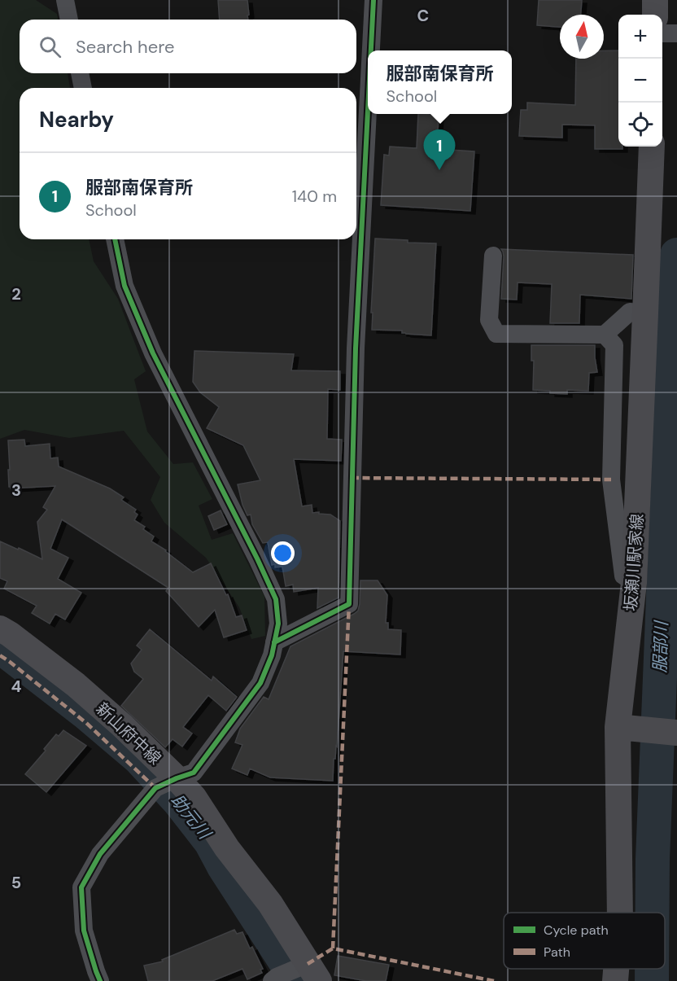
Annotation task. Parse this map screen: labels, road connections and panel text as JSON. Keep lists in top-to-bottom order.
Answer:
{
  "streets": {
    "main road": ["坂瀬川駅家線", "新山府中線"]
  },
  "water": ["服部川", "助元川"],
  "legend": ["Cycle path", "Path"],
  "north": "top",
  "page": {
    "map_buttons": ["+", "−"],
    "search": "Search here",
    "popup": ["服部南保育所", "School"],
    "heading": "Nearby",
    "pins": "1",
    "list": [
      {
        "mark": "1",
        "name": "服部南保育所",
        "note": "School",
        "value": "140 m"
      }
    ]
  },
  "grid": {
    "columns": ["C"],
    "rows": [
      "2",
      "3",
      "4",
      "5"
    ]
  }
}
